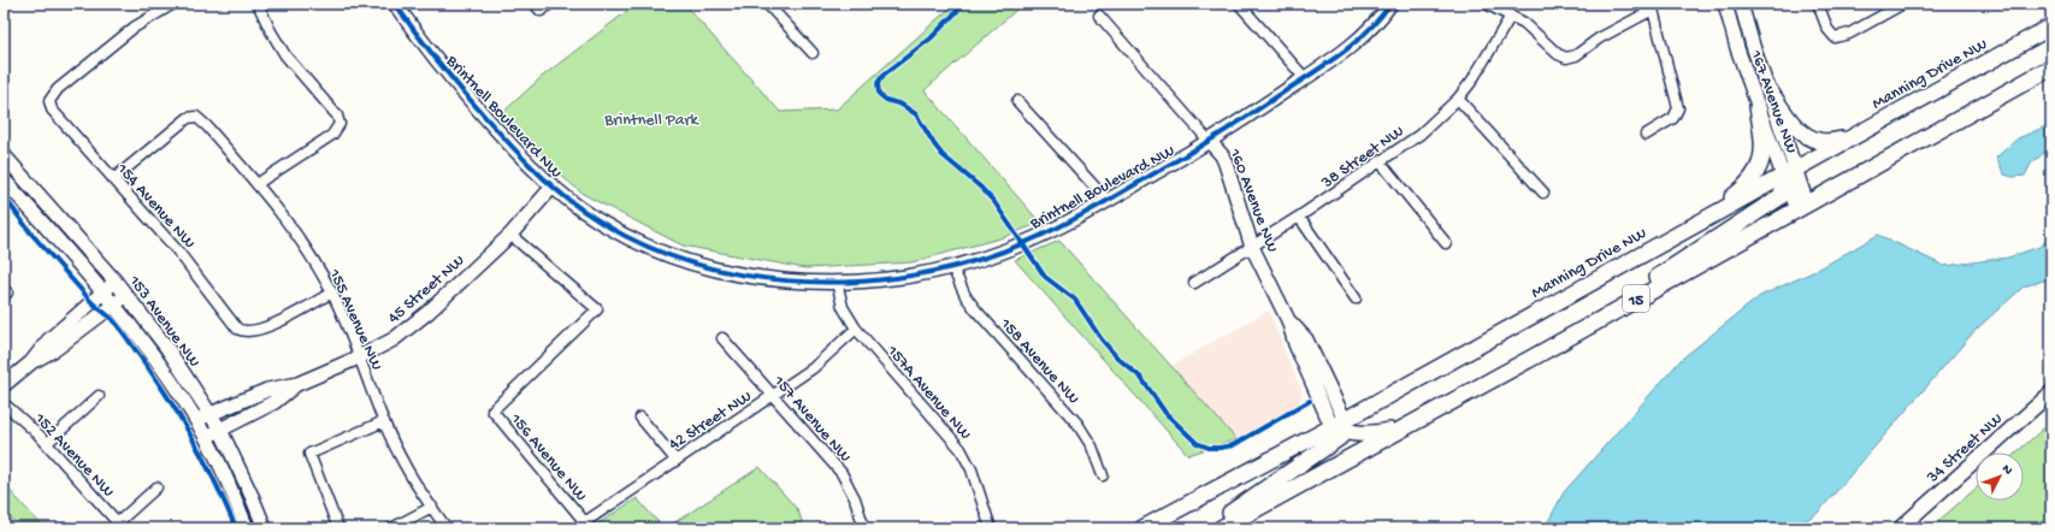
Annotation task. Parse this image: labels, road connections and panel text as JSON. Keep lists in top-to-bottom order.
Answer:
{
  "streets": {
    "main road": ["Manning Drive NW", "15"],
    "street": [
      "167 Avenue NW",
      "Brintnell Boulevard NW",
      "38 Street NW",
      "160 Avenue NW",
      "154 Avenue NW",
      "45 Street NW",
      "155 Avenue NW",
      "153 Avenue NW",
      "158 Avenue NW",
      "157A Avenue NW",
      "157 Avenue NW",
      "42 Street NW",
      "34 Street NW",
      "152 Avenue NW",
      "156 Avenue NW"
    ]
  },
  "crossings": [
    ["Manning Drive NW", "167 Avenue NW"],
    ["Manning Drive NW", "160 Avenue NW"],
    ["167 Avenue NW", "15"],
    ["Brintnell Boulevard NW", "160 Avenue NW"],
    ["Brintnell Boulevard NW", "45 Street NW"],
    ["Brintnell Boulevard NW", "158 Avenue NW"],
    ["Brintnell Boulevard NW", "157A Avenue NW"],
    ["38 Street NW", "160 Avenue NW"],
    ["154 Avenue NW", "155 Avenue NW"],
    ["45 Street NW", "155 Avenue NW"],
    ["45 Street NW", "153 Avenue NW"],
    ["45 Street NW", "156 Avenue NW"],
    ["157A Avenue NW", "42 Street NW"],
    ["157 Avenue NW", "42 Street NW"],
    ["42 Street NW", "156 Avenue NW"]
  ],
  "parks": ["Brintnell Park"],
  "north": "top right"
}
